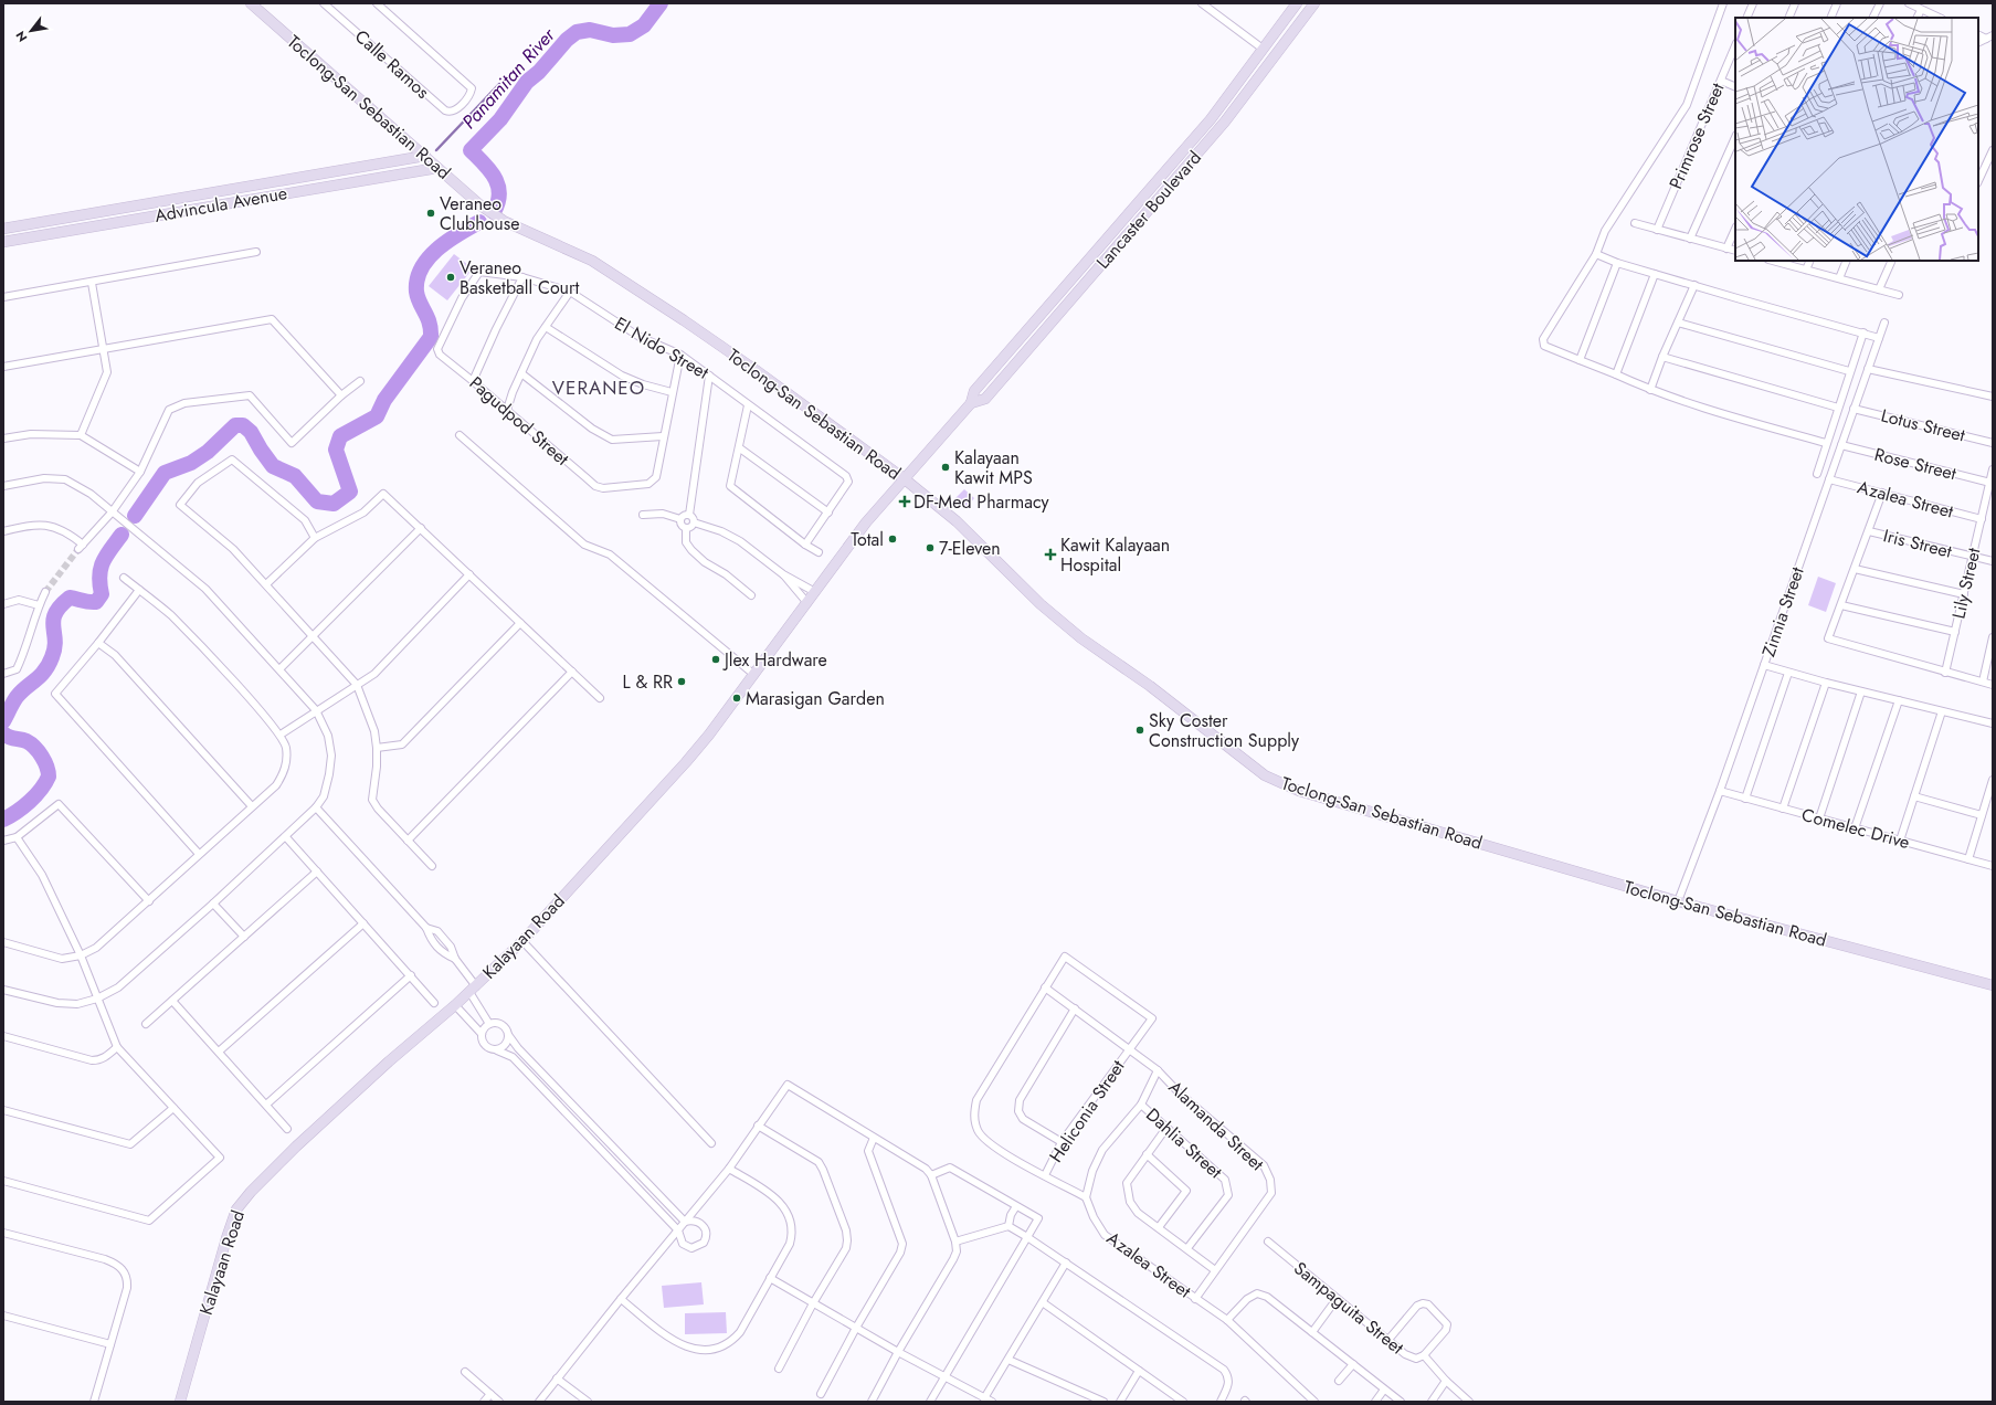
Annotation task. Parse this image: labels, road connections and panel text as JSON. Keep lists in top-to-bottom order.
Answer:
{
  "streets": {
    "main road": [
      "Toclong-San Sebastian Road",
      "Advincula Avenue",
      "Lancaster Boulevard",
      "Kalayaan Road"
    ],
    "street": [
      "Calle Ramos",
      "Primrose Street",
      "El Nido Street",
      "Pagudpod Street",
      "Lotus Street",
      "Rose Street",
      "Azalea Street",
      "Iris Street",
      "Lily Street",
      "Zinnia Street",
      "Comelec Drive",
      "Heliconia Street",
      "Alamanda Street",
      "Dahlia Street",
      "Sampaguita Street"
    ]
  },
  "crossings": [
    ["Toclong-San Sebastian Road", "Advincula Avenue"],
    ["Toclong-San Sebastian Road", "Lancaster Boulevard"],
    ["Toclong-San Sebastian Road", "Zinnia Street"],
    ["Toclong-San Sebastian Road", "Kalayaan Road"],
    ["Lancaster Boulevard", "Kalayaan Road"],
    ["El Nido Street", "Pagudpod Street"],
    ["Lotus Street", "Zinnia Street"],
    ["Rose Street", "Lily Street"],
    ["Rose Street", "Zinnia Street"],
    ["Azalea Street", "Lily Street"],
    ["Azalea Street", "Zinnia Street"],
    ["Azalea Street", "Alamanda Street"],
    ["Iris Street", "Lily Street"],
    ["Zinnia Street", "Comelec Drive"],
    ["Heliconia Street", "Alamanda Street"]
  ],
  "districts": ["VERANEO"],
  "water": ["Panamitan River"],
  "places": {
    "other": [
      "Veraneo Clubhouse",
      "Veraneo Basketball Court",
      "Kalayaan Kawit MPS",
      "Total",
      "7-Eleven",
      "Jlex Hardware",
      "L & RR",
      "Marasigan Garden",
      "Sky Coster Construction Supply"
    ],
    "health": ["DF-Med Pharmacy", "Kawit Kalayaan Hospital"]
  },
  "north": "bottom left"
}
